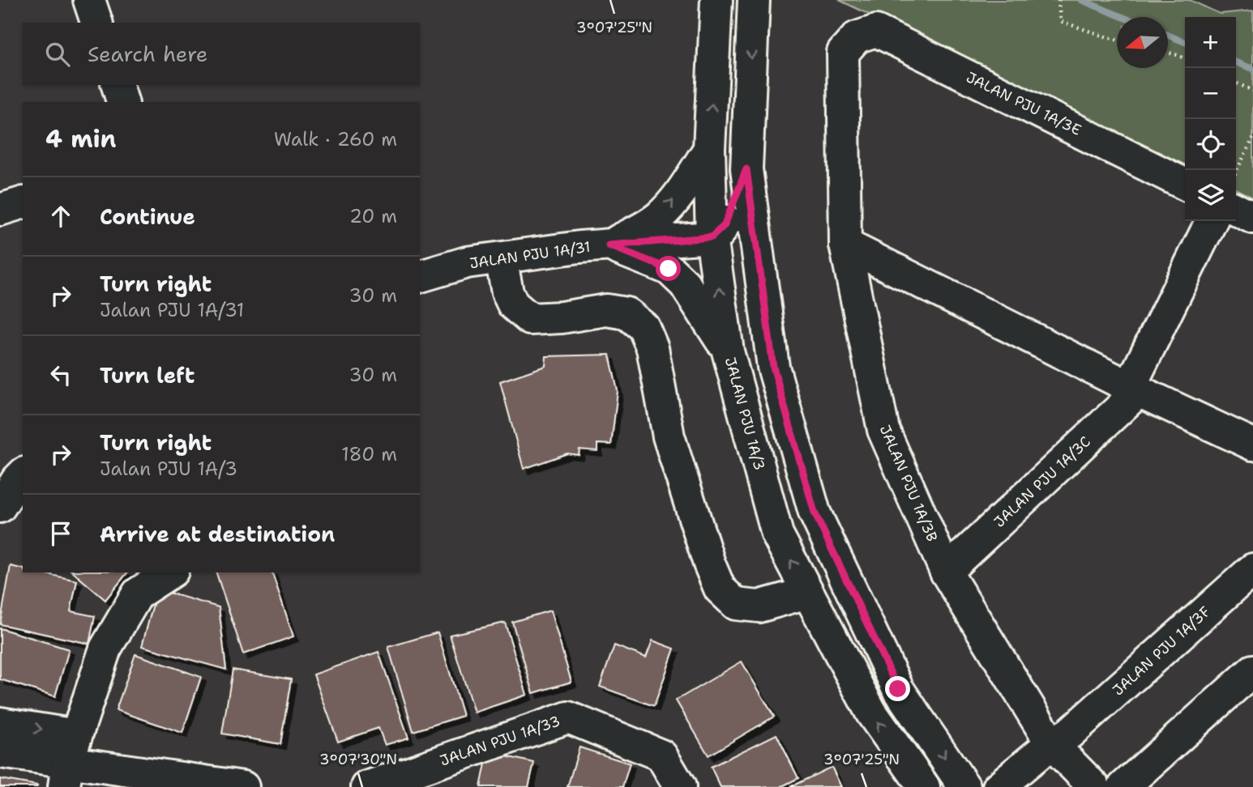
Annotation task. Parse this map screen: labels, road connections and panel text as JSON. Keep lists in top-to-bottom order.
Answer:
{
  "streets": {
    "street": [
      "JALAN PJU 1A/3E",
      "JALAN PJU 1A/31",
      "JALAN PJU 1A/3",
      "JALAN PJU 1A/3C",
      "JALAN PJU 1A/3B",
      "JALAN PJU 1A/3F",
      "JALAN PJU 1A/33"
    ]
  },
  "crossings": [
    ["JALAN PJU 1A/3E", "JALAN PJU 1A/3B"],
    ["JALAN PJU 1A/31", "JALAN PJU 1A/3"],
    ["JALAN PJU 1A/3C", "JALAN PJU 1A/3B"],
    ["JALAN PJU 1A/3B", "JALAN PJU 1A/3F"]
  ],
  "north": "left",
  "page": {
    "map_buttons": ["+", "−"],
    "search": "Search here",
    "heading": ["4 min", "Walk · 260 m"],
    "list": [
      ["Continue", "20 m"],
      ["Turn right", "Jalan PJU 1A/31", "30 m"],
      ["Turn left", "30 m"],
      ["Turn right", "Jalan PJU 1A/3", "180 m"],
      "Arrive at destination"
    ]
  },
  "coordinates": ["3°07'25\"N", "3°07'30\"N"]
}
